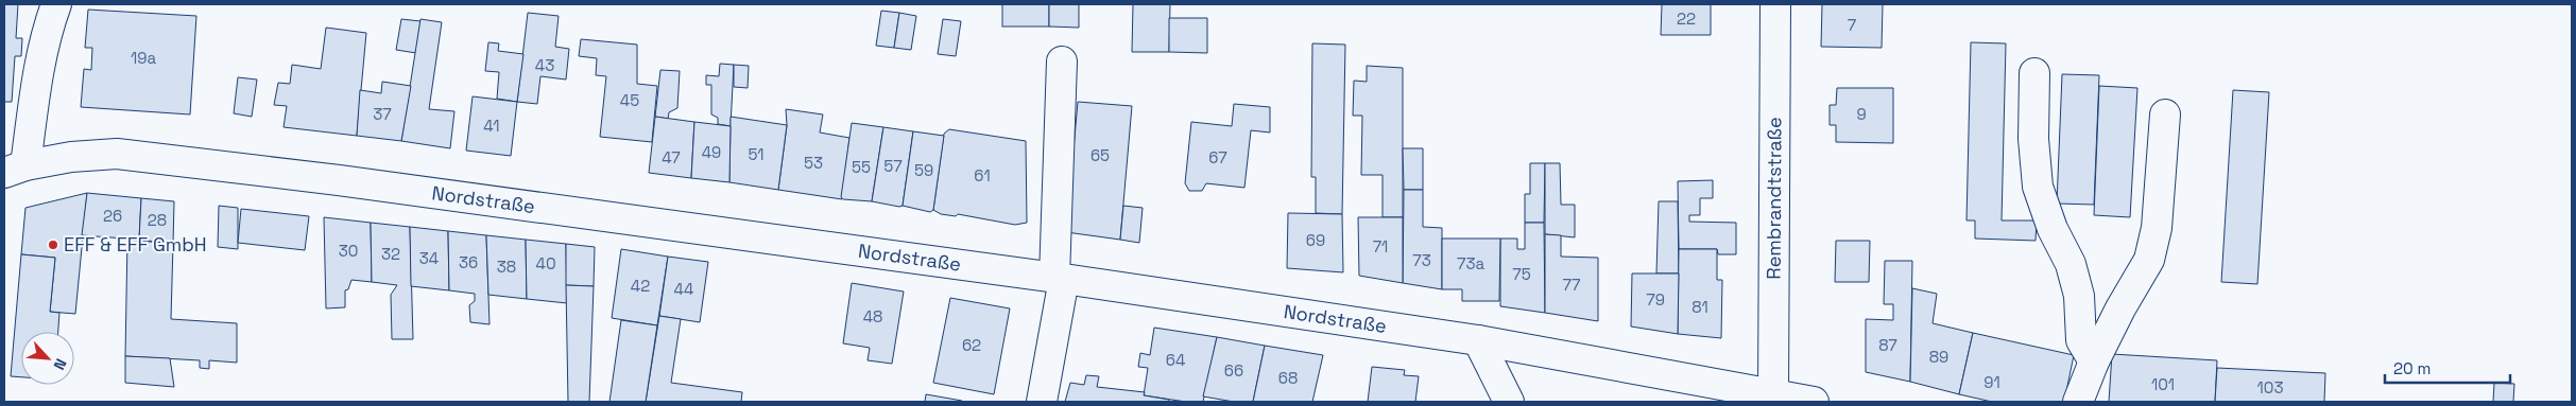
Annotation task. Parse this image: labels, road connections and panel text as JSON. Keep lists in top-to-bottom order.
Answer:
{
  "streets": {
    "street": ["Rembrandtstraße", "Nordstraße"]
  },
  "crossings": [
    ["Rembrandtstraße", "Nordstraße"]
  ],
  "places": ["EFF & EFF GmbH"],
  "house_numbers": [
    "22",
    "7",
    "19a",
    "43",
    "45",
    "37",
    "9",
    "41",
    "49",
    "51",
    "65",
    "47",
    "67",
    "53",
    "57",
    "55",
    "59",
    "61",
    "26",
    "28",
    "69",
    "71",
    "30",
    "32",
    "34",
    "73",
    "36",
    "40",
    "73a",
    "38",
    "75",
    "77",
    "42",
    "44",
    "79",
    "81",
    "48",
    "62",
    "87",
    "89",
    "64",
    "66",
    "68",
    "91",
    "101",
    "103"
  ],
  "scale_bar": "20 m",
  "north": "bottom right"
}
